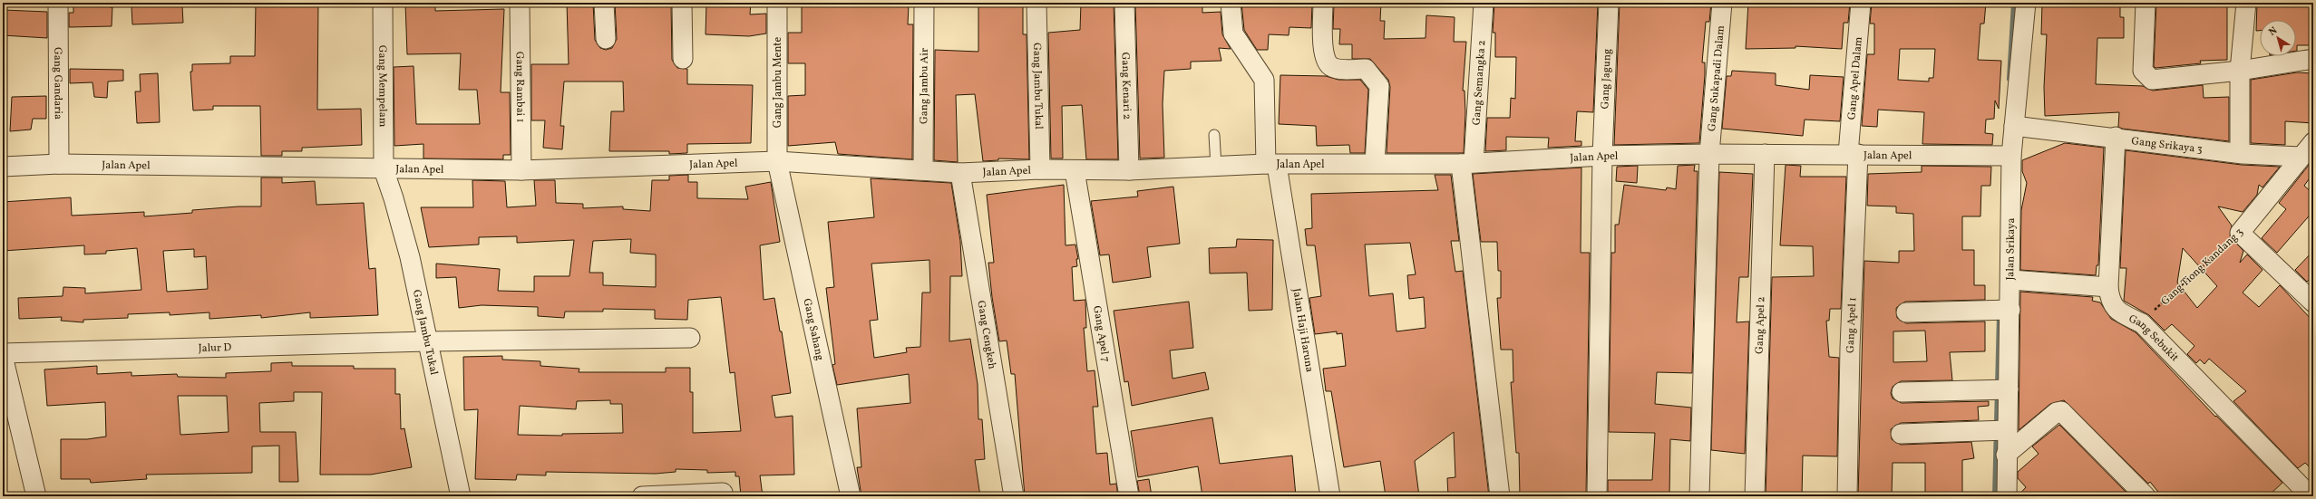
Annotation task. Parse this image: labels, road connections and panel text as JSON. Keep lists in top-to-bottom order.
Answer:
{
  "streets": {
    "street": [
      "Gang Sukapadi Dalam",
      "Gang Apel Dalam",
      "Gang Jagung",
      "Gang Jambu Mente",
      "Gang Semangka 2",
      "Gang Gandaria",
      "Gang Mempelam",
      "Gang Jambu Air",
      "Gang Jambu Tukal",
      "Gang Kenari 2",
      "Gang Rambai 1",
      "Gang Srikaya 3",
      "Jalan Apel",
      "Jalan Srikaya",
      "Gang Tiong Kandang 3",
      "Gang Apel 2",
      "Gang Apel 1",
      "Gang Sahang",
      "Jalan Haji Haruna",
      "Gang Apel 7",
      "Gang Cengkeh",
      "Gang Sebukit",
      "Jalur D"
    ]
  },
  "crossings": [
    ["Gang Sukapadi Dalam", "Jalan Apel"],
    ["Gang Apel Dalam", "Jalan Apel"],
    ["Gang Apel Dalam", "Gang Apel 1"],
    ["Gang Jagung", "Jalan Apel"],
    ["Gang Jambu Mente", "Jalan Apel"],
    ["Gang Jambu Mente", "Gang Sahang"],
    ["Gang Semangka 2", "Jalan Apel"],
    ["Gang Gandaria", "Jalan Apel"],
    ["Gang Mempelam", "Gang Jambu Tukal"],
    ["Gang Mempelam", "Jalan Apel"],
    ["Gang Jambu Air", "Jalan Apel"],
    ["Gang Jambu Tukal", "Jalan Apel"],
    ["Gang Jambu Tukal", "Jalur D"],
    ["Gang Kenari 2", "Jalan Apel"],
    ["Gang Rambai 1", "Jalan Apel"],
    ["Gang Srikaya 3", "Jalan Srikaya"],
    ["Gang Srikaya 3", "Gang Tiong Kandang 3"],
    ["Gang Srikaya 3", "Gang Sebukit"],
    ["Jalan Apel", "Jalan Srikaya"],
    ["Jalan Apel", "Gang Apel 2"],
    ["Jalan Apel", "Gang Apel 1"],
    ["Jalan Apel", "Gang Sahang"],
    ["Jalan Apel", "Jalan Haji Haruna"],
    ["Jalan Apel", "Gang Apel 7"],
    ["Jalan Apel", "Gang Cengkeh"],
    ["Gang Tiong Kandang 3", "Gang Sebukit"]
  ],
  "north": "top left"
}
